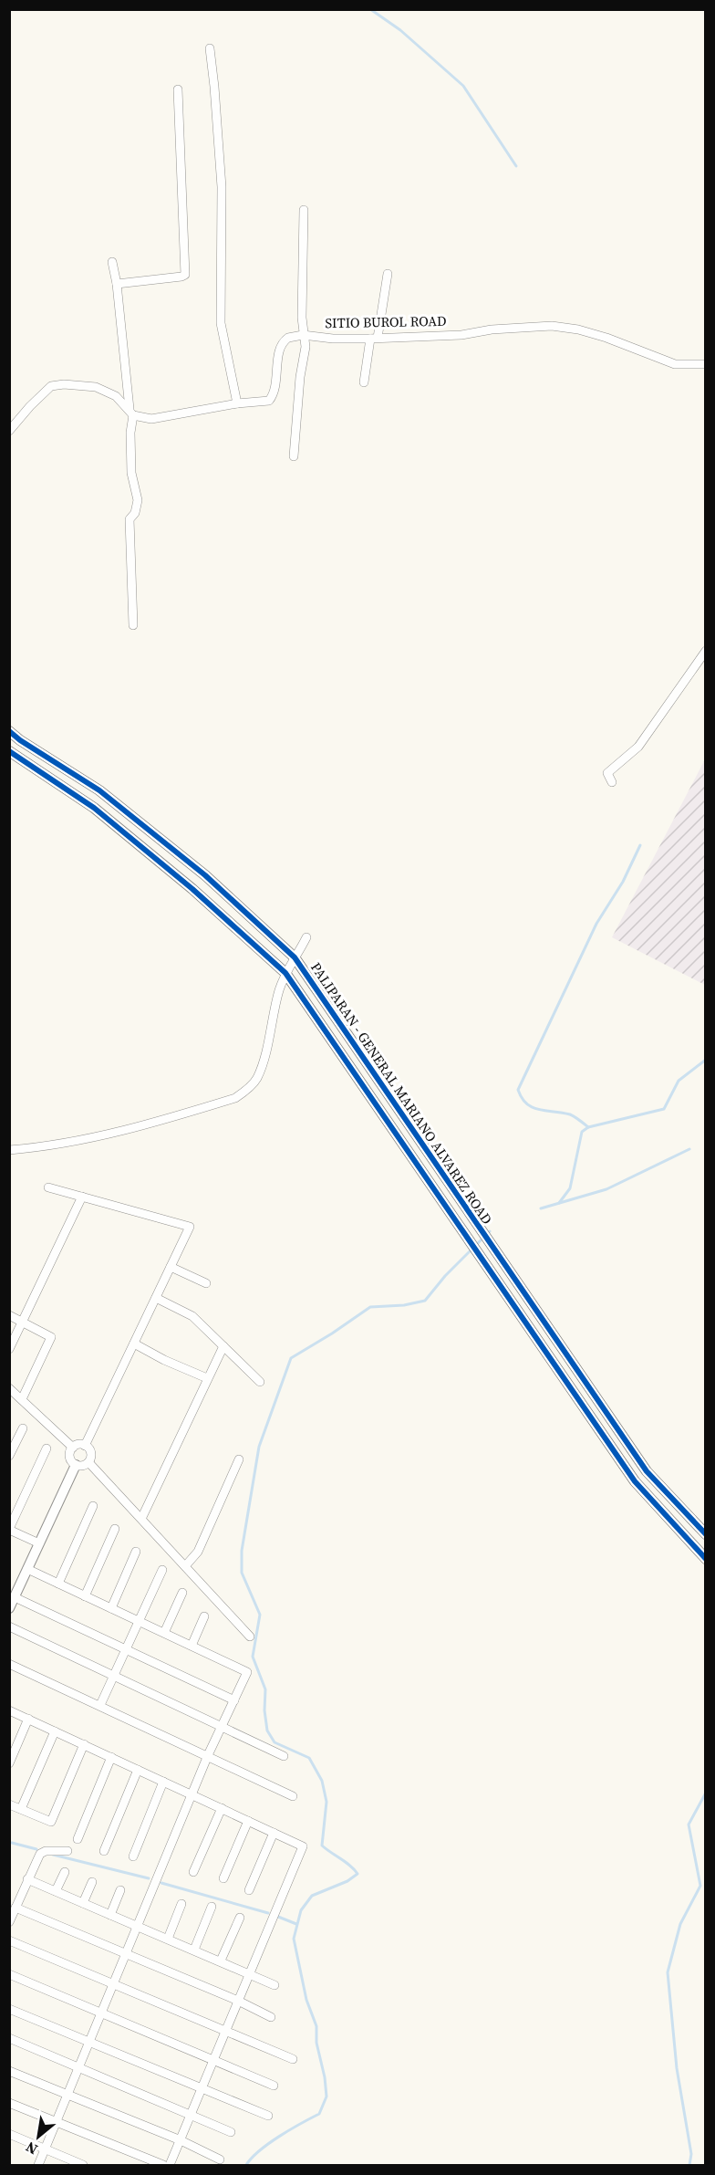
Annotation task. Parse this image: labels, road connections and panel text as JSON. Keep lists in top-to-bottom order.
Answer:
{
  "streets": {
    "street": ["SITIO BUROL ROAD", "PALIPARAN - GENERAL MARIANO ALVAREZ ROAD"]
  },
  "north": "bottom left"
}
